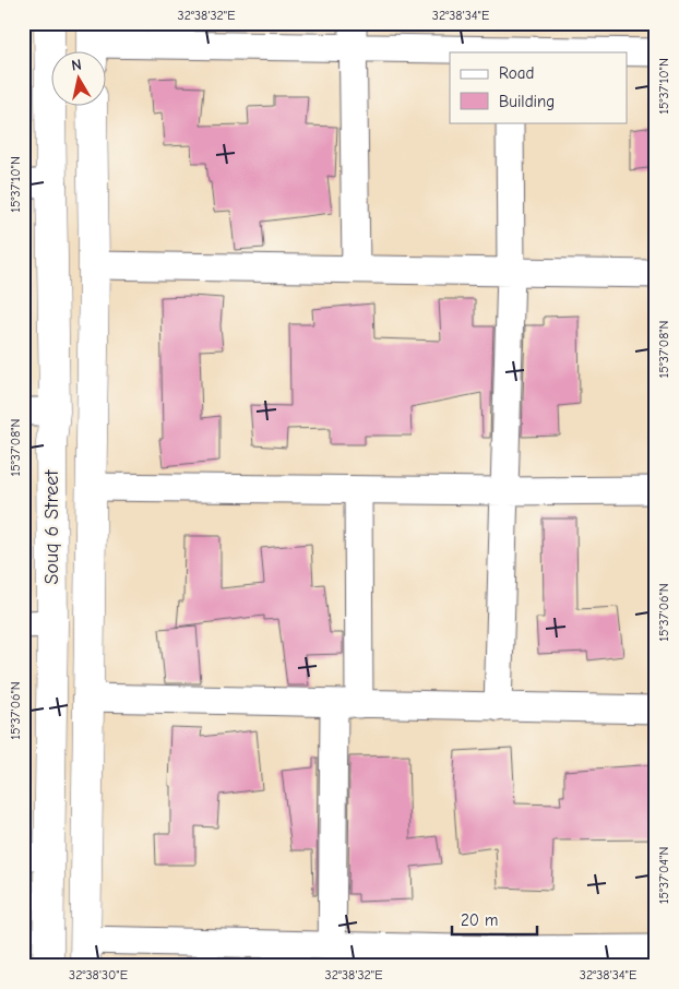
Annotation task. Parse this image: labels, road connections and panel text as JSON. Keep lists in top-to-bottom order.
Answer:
{
  "streets": {
    "street": ["Souq 6 Street"]
  },
  "legend": ["Road", "Building"],
  "scale_bar": "20 m",
  "north": "top",
  "coordinates": [
    "32°38'32\"E",
    "32°38'34\"E",
    "15°37'10\"N",
    "15°37'08\"N",
    "15°37'06\"N",
    "15°37'04\"N",
    "32°38'30\"E"
  ]
}
